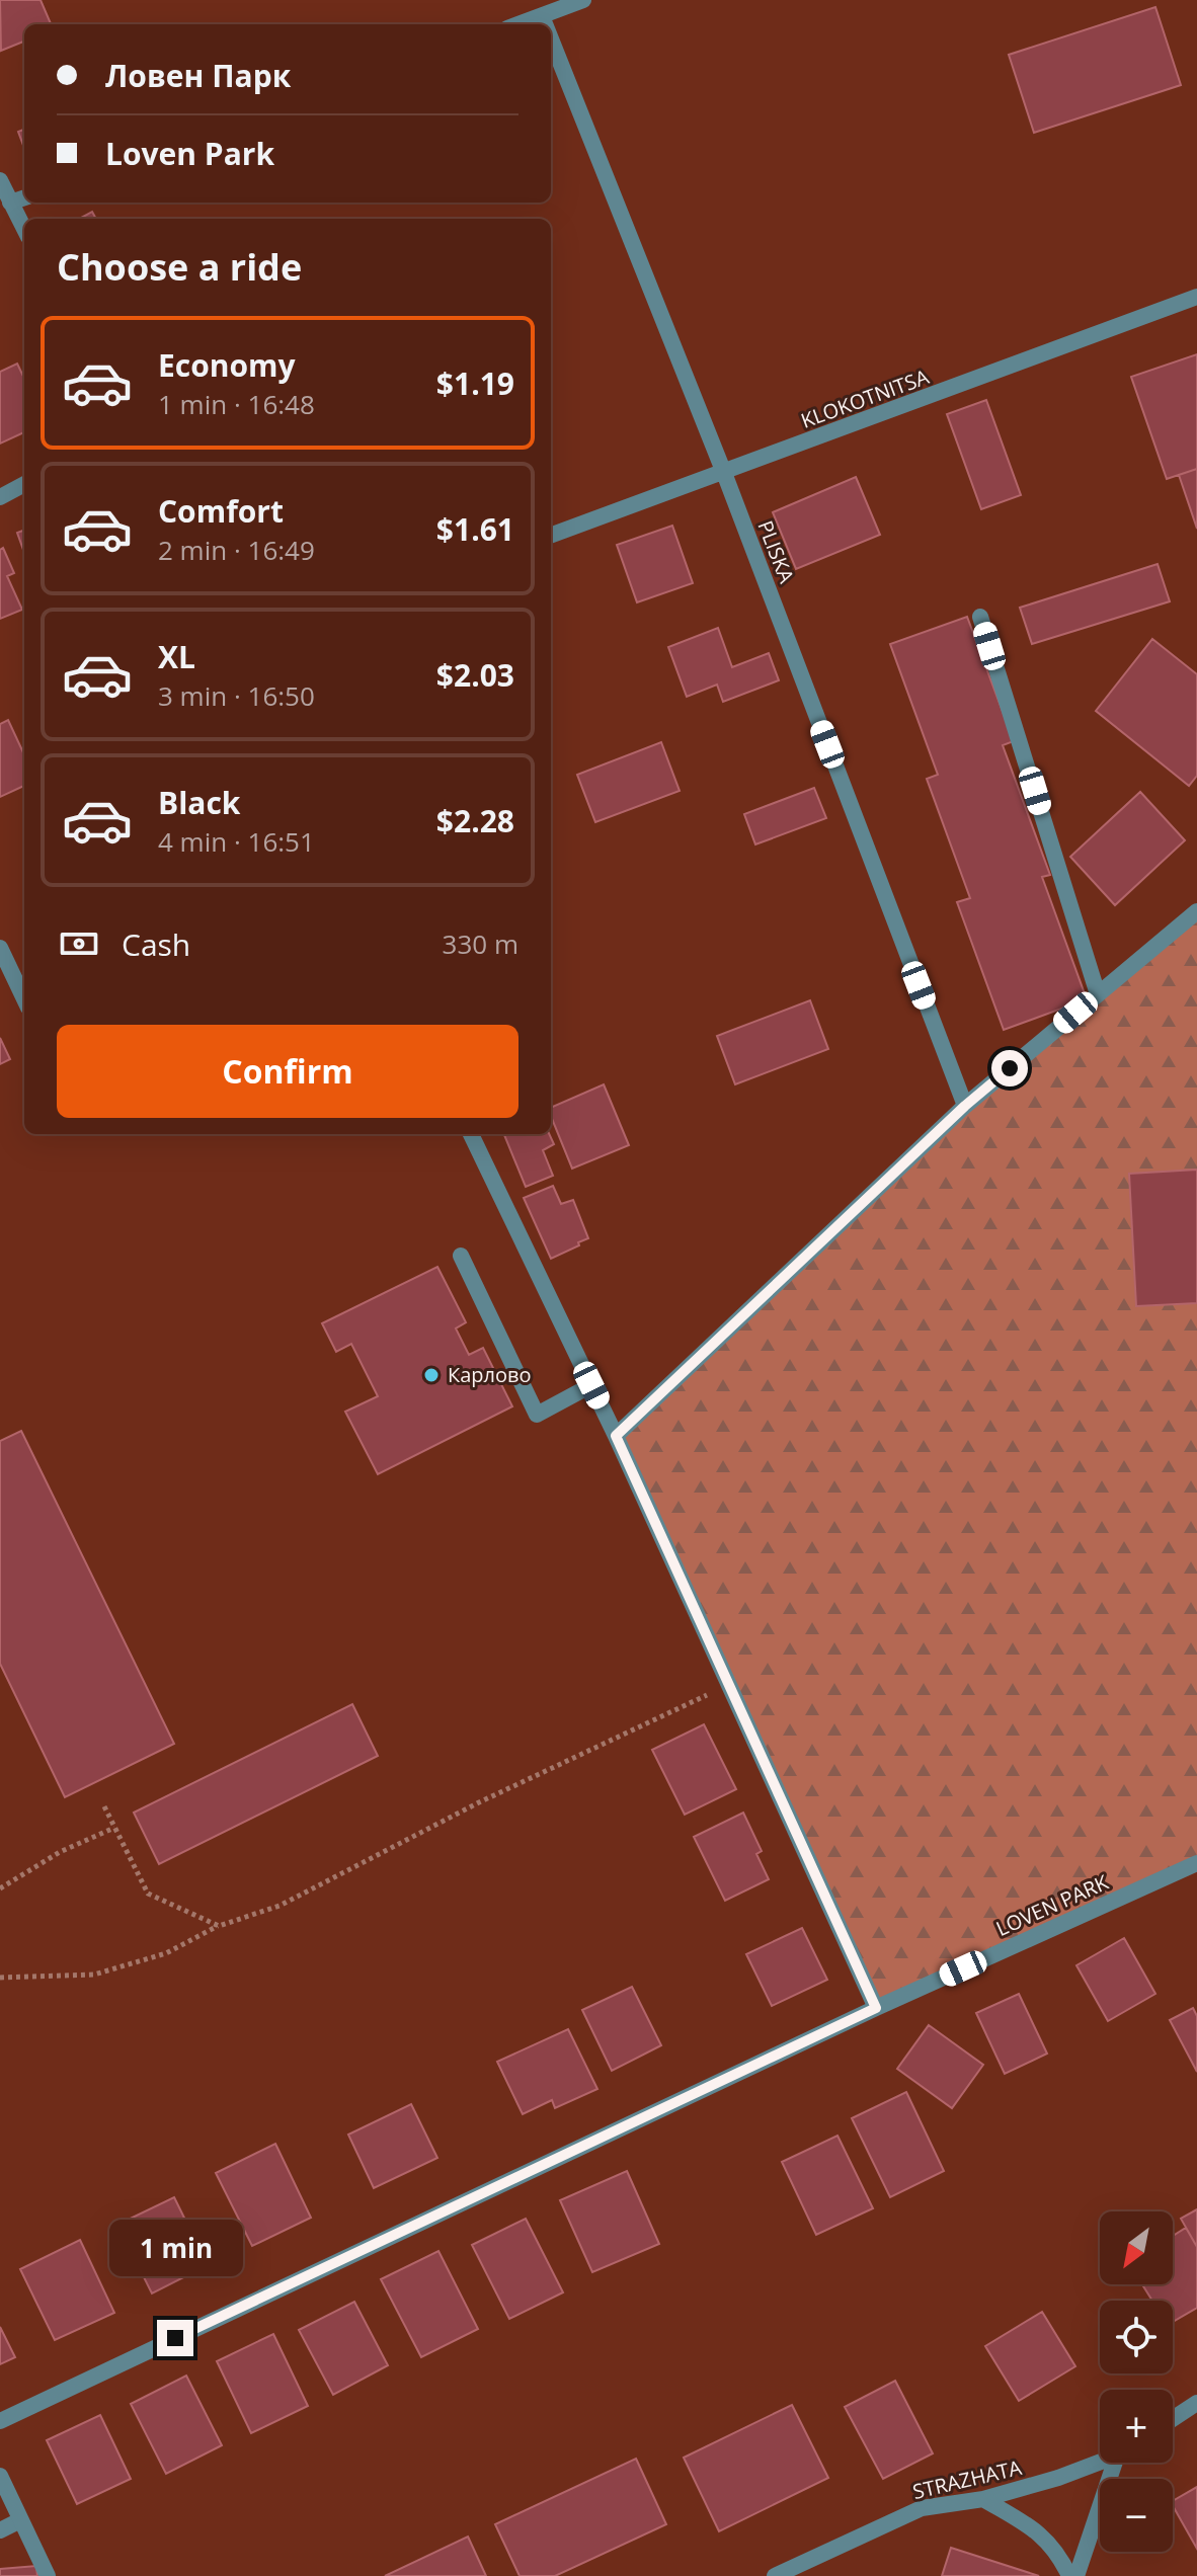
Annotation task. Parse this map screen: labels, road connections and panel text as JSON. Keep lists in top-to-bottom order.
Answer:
{
  "streets": {
    "street": [
      "KLOKOTNITSA",
      "PLISKA",
      "LOVEN PARK",
      "STRAZHATA"
    ]
  },
  "crossings": [
    ["KLOKOTNITSA", "PLISKA"]
  ],
  "places": ["Карлово"],
  "north": "bottom left",
  "page": {
    "banner": ["Ловен Парк", "Loven Park"],
    "heading": "Choose a ride",
    "list": [
      {
        "name": "Economy",
        "note": "1 min · 16:48",
        "value": "$1.19"
      },
      {
        "name": "Comfort",
        "note": "2 min · 16:49",
        "value": "$1.61"
      },
      {
        "name": "XL",
        "note": "3 min · 16:50",
        "value": "$2.03"
      },
      {
        "name": "Black",
        "note": "4 min · 16:51",
        "value": "$2.28"
      }
    ],
    "pay": ["Cash", "330 m"],
    "buttons": "Confirm",
    "map_buttons": ["+", "−"],
    "bubble": "1 min"
  }
}
